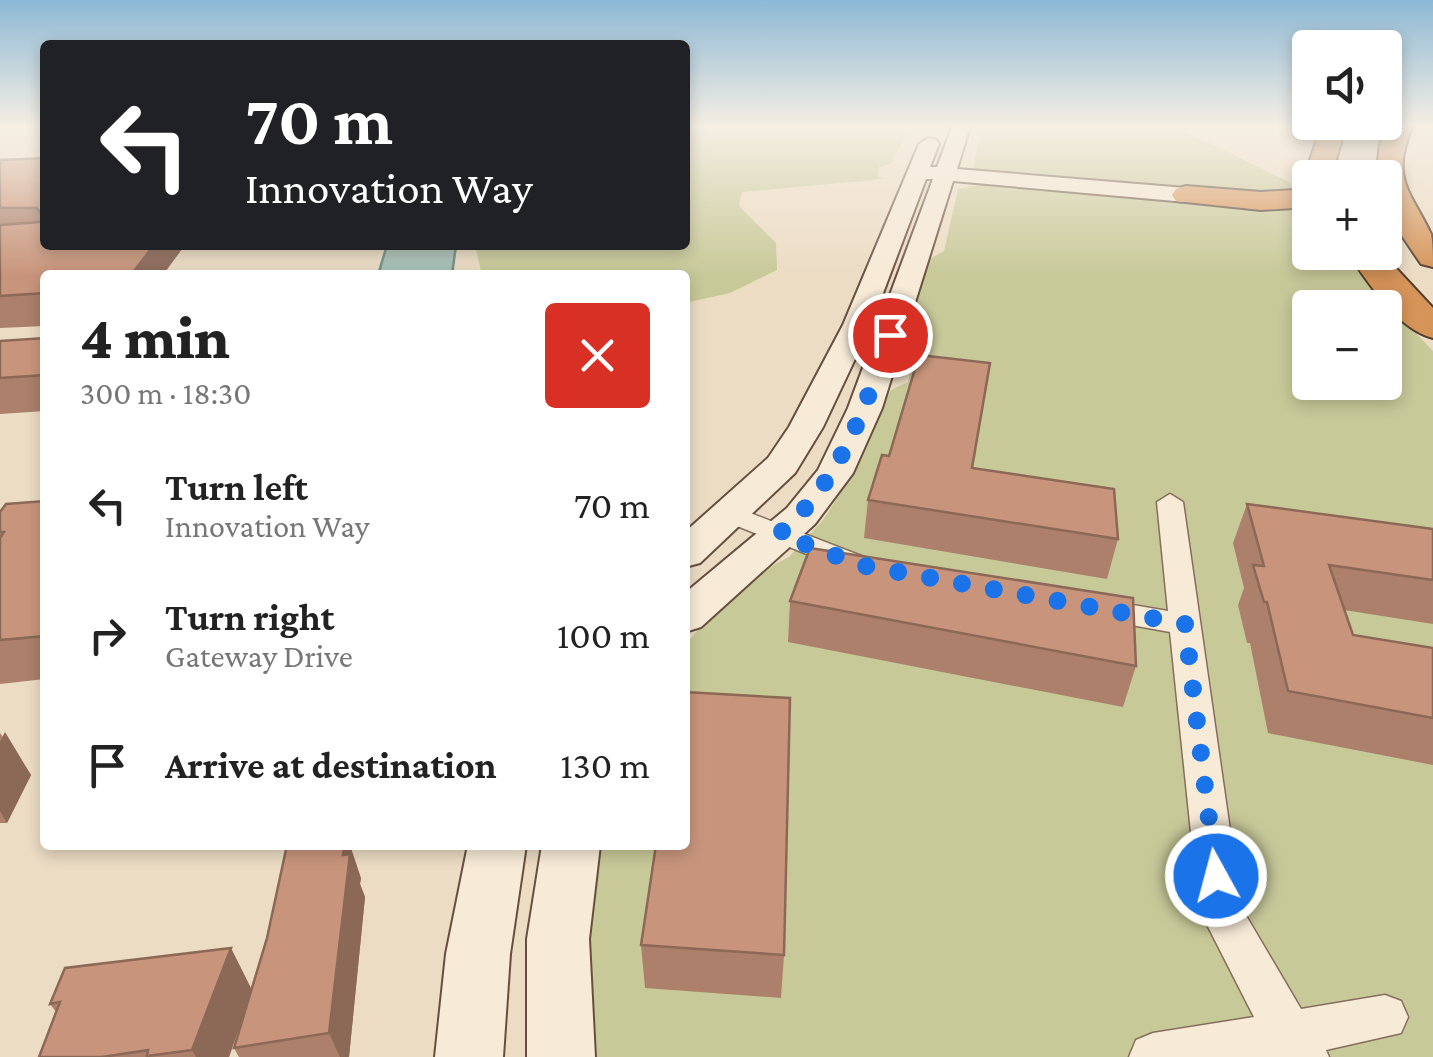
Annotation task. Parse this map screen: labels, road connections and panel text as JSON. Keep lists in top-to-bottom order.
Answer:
{
  "page": {
    "map_buttons": ["+", "−"],
    "turn": ["70 m", "Innovation Way"],
    "heading": ["4 min", "300 m · 18:30"],
    "list": [
      {
        "name": "Turn left",
        "note": "Innovation Way",
        "value": "70 m"
      },
      {
        "name": "Turn right",
        "note": "Gateway Drive",
        "value": "100 m"
      },
      {
        "name": "Arrive at destination",
        "value": "130 m"
      }
    ]
  }
}
